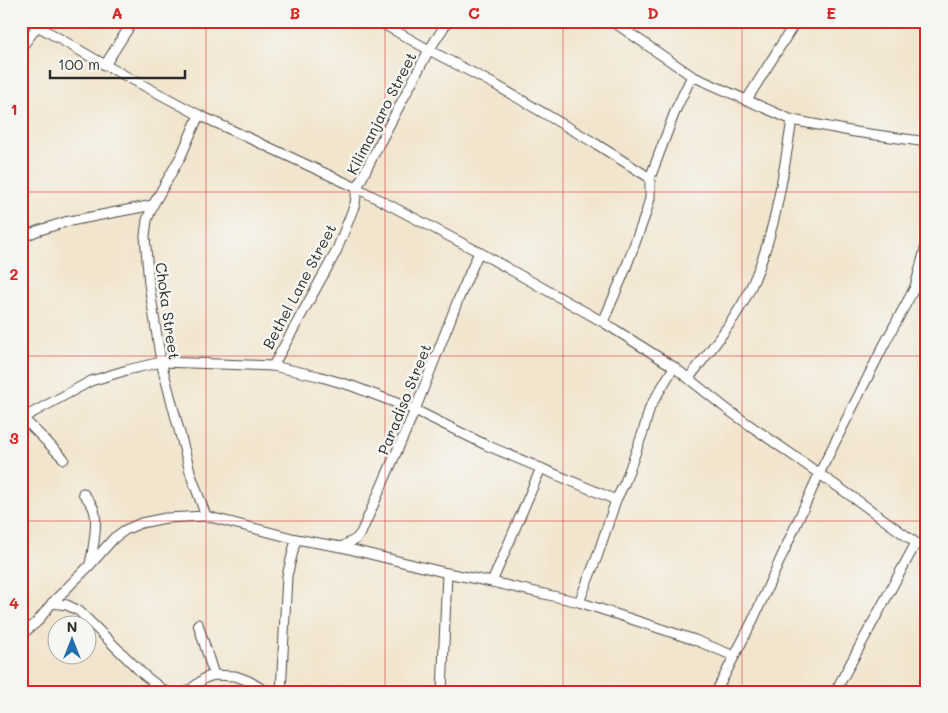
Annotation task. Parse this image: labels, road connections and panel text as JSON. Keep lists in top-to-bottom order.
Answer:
{
  "streets": {
    "street": [
      "Kilimanjaro Street",
      "Bethel Lane Street",
      "Choka Street",
      "Paradiso Street"
    ]
  },
  "crossings": [
    ["Kilimanjaro Street", "Bethel Lane Street"]
  ],
  "scale_bar": "100 m",
  "north": "top",
  "grid": {
    "columns": [
      "A",
      "B",
      "C",
      "D",
      "E"
    ],
    "rows": [
      "1",
      "2",
      "3",
      "4"
    ]
  }
}
